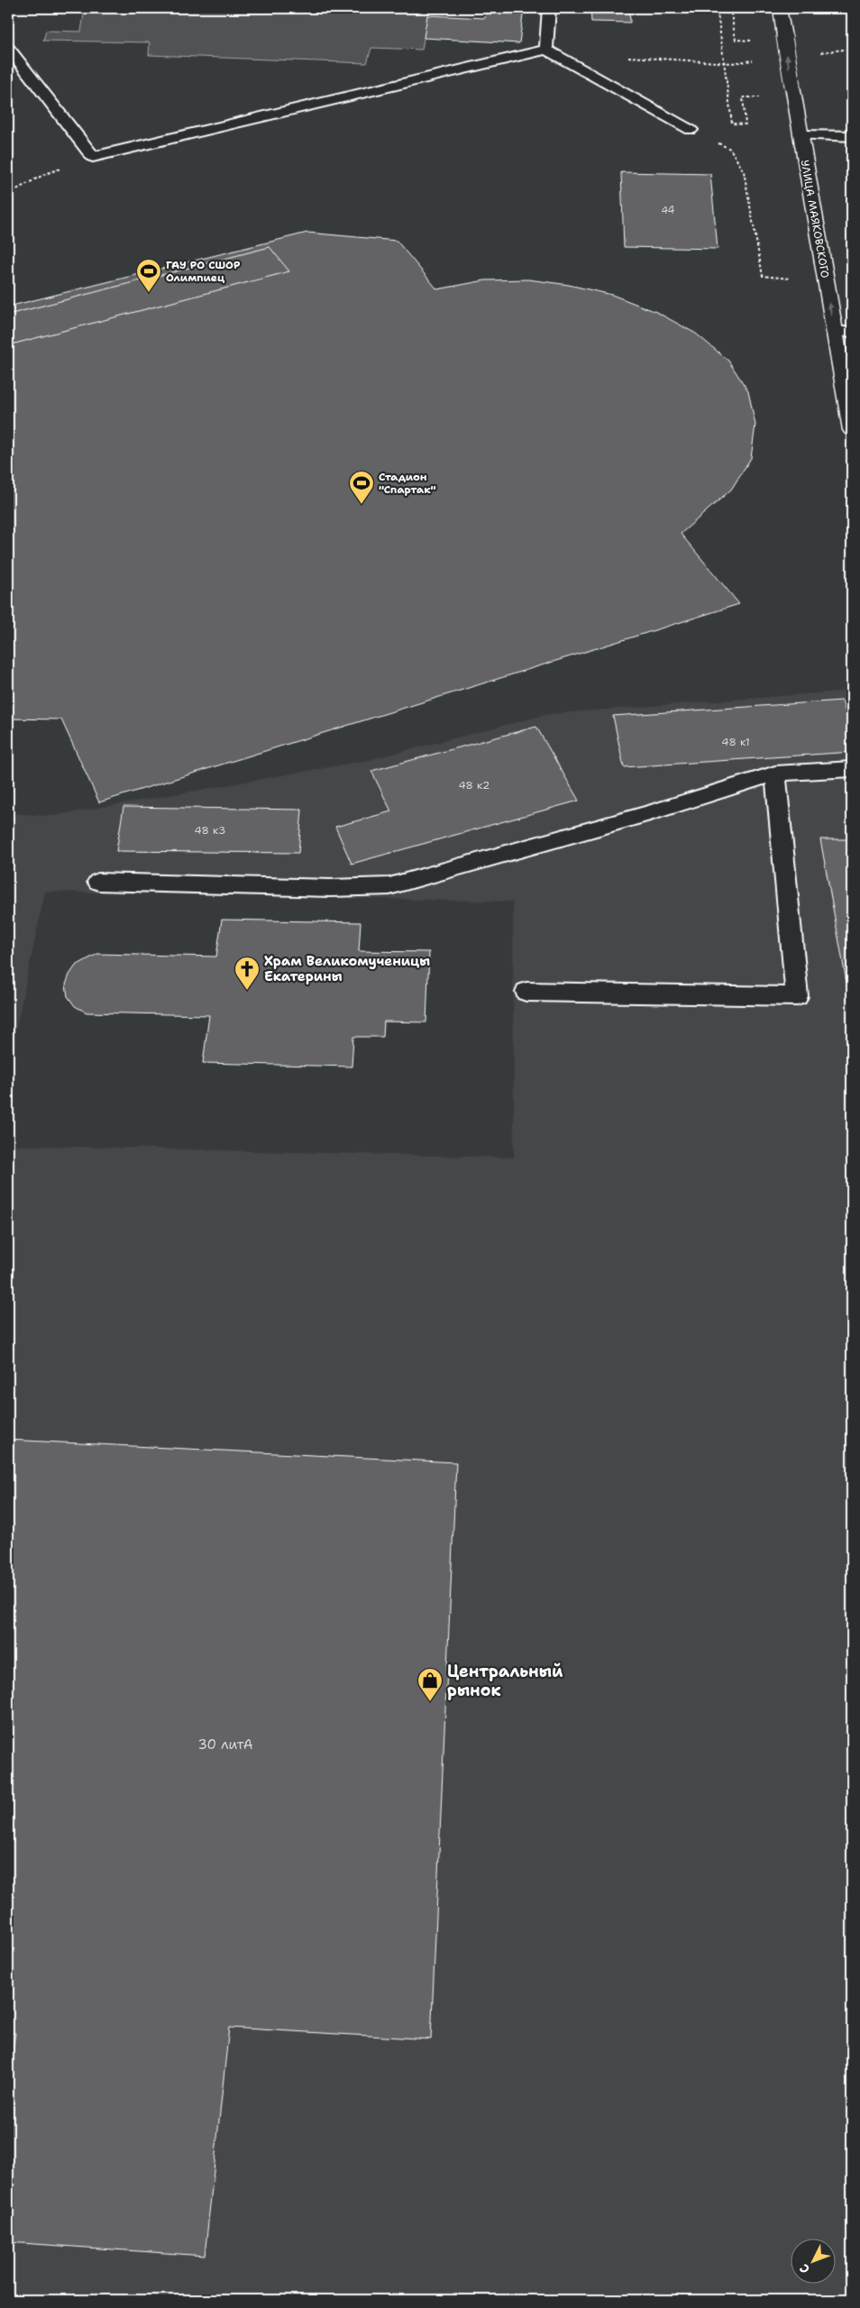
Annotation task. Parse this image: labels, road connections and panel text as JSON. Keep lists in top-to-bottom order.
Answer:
{
  "streets": {
    "street": ["УЛИЦА МАЯКОВСКОГО"]
  },
  "one_way": ["УЛИЦА МАЯКОВСКОГО"],
  "places": {
    "sports": ["ГАУ РО СШОР Олимпиец", "Стадион \"Спартак\""],
    "church": ["Храм Великомученицы Екатерины"],
    "shop": ["Центральный рынок"]
  },
  "house_numbers": [
    "44",
    "48 к1",
    "48 к2",
    "48 к3",
    "30 литА"
  ],
  "north": "bottom left"
}
